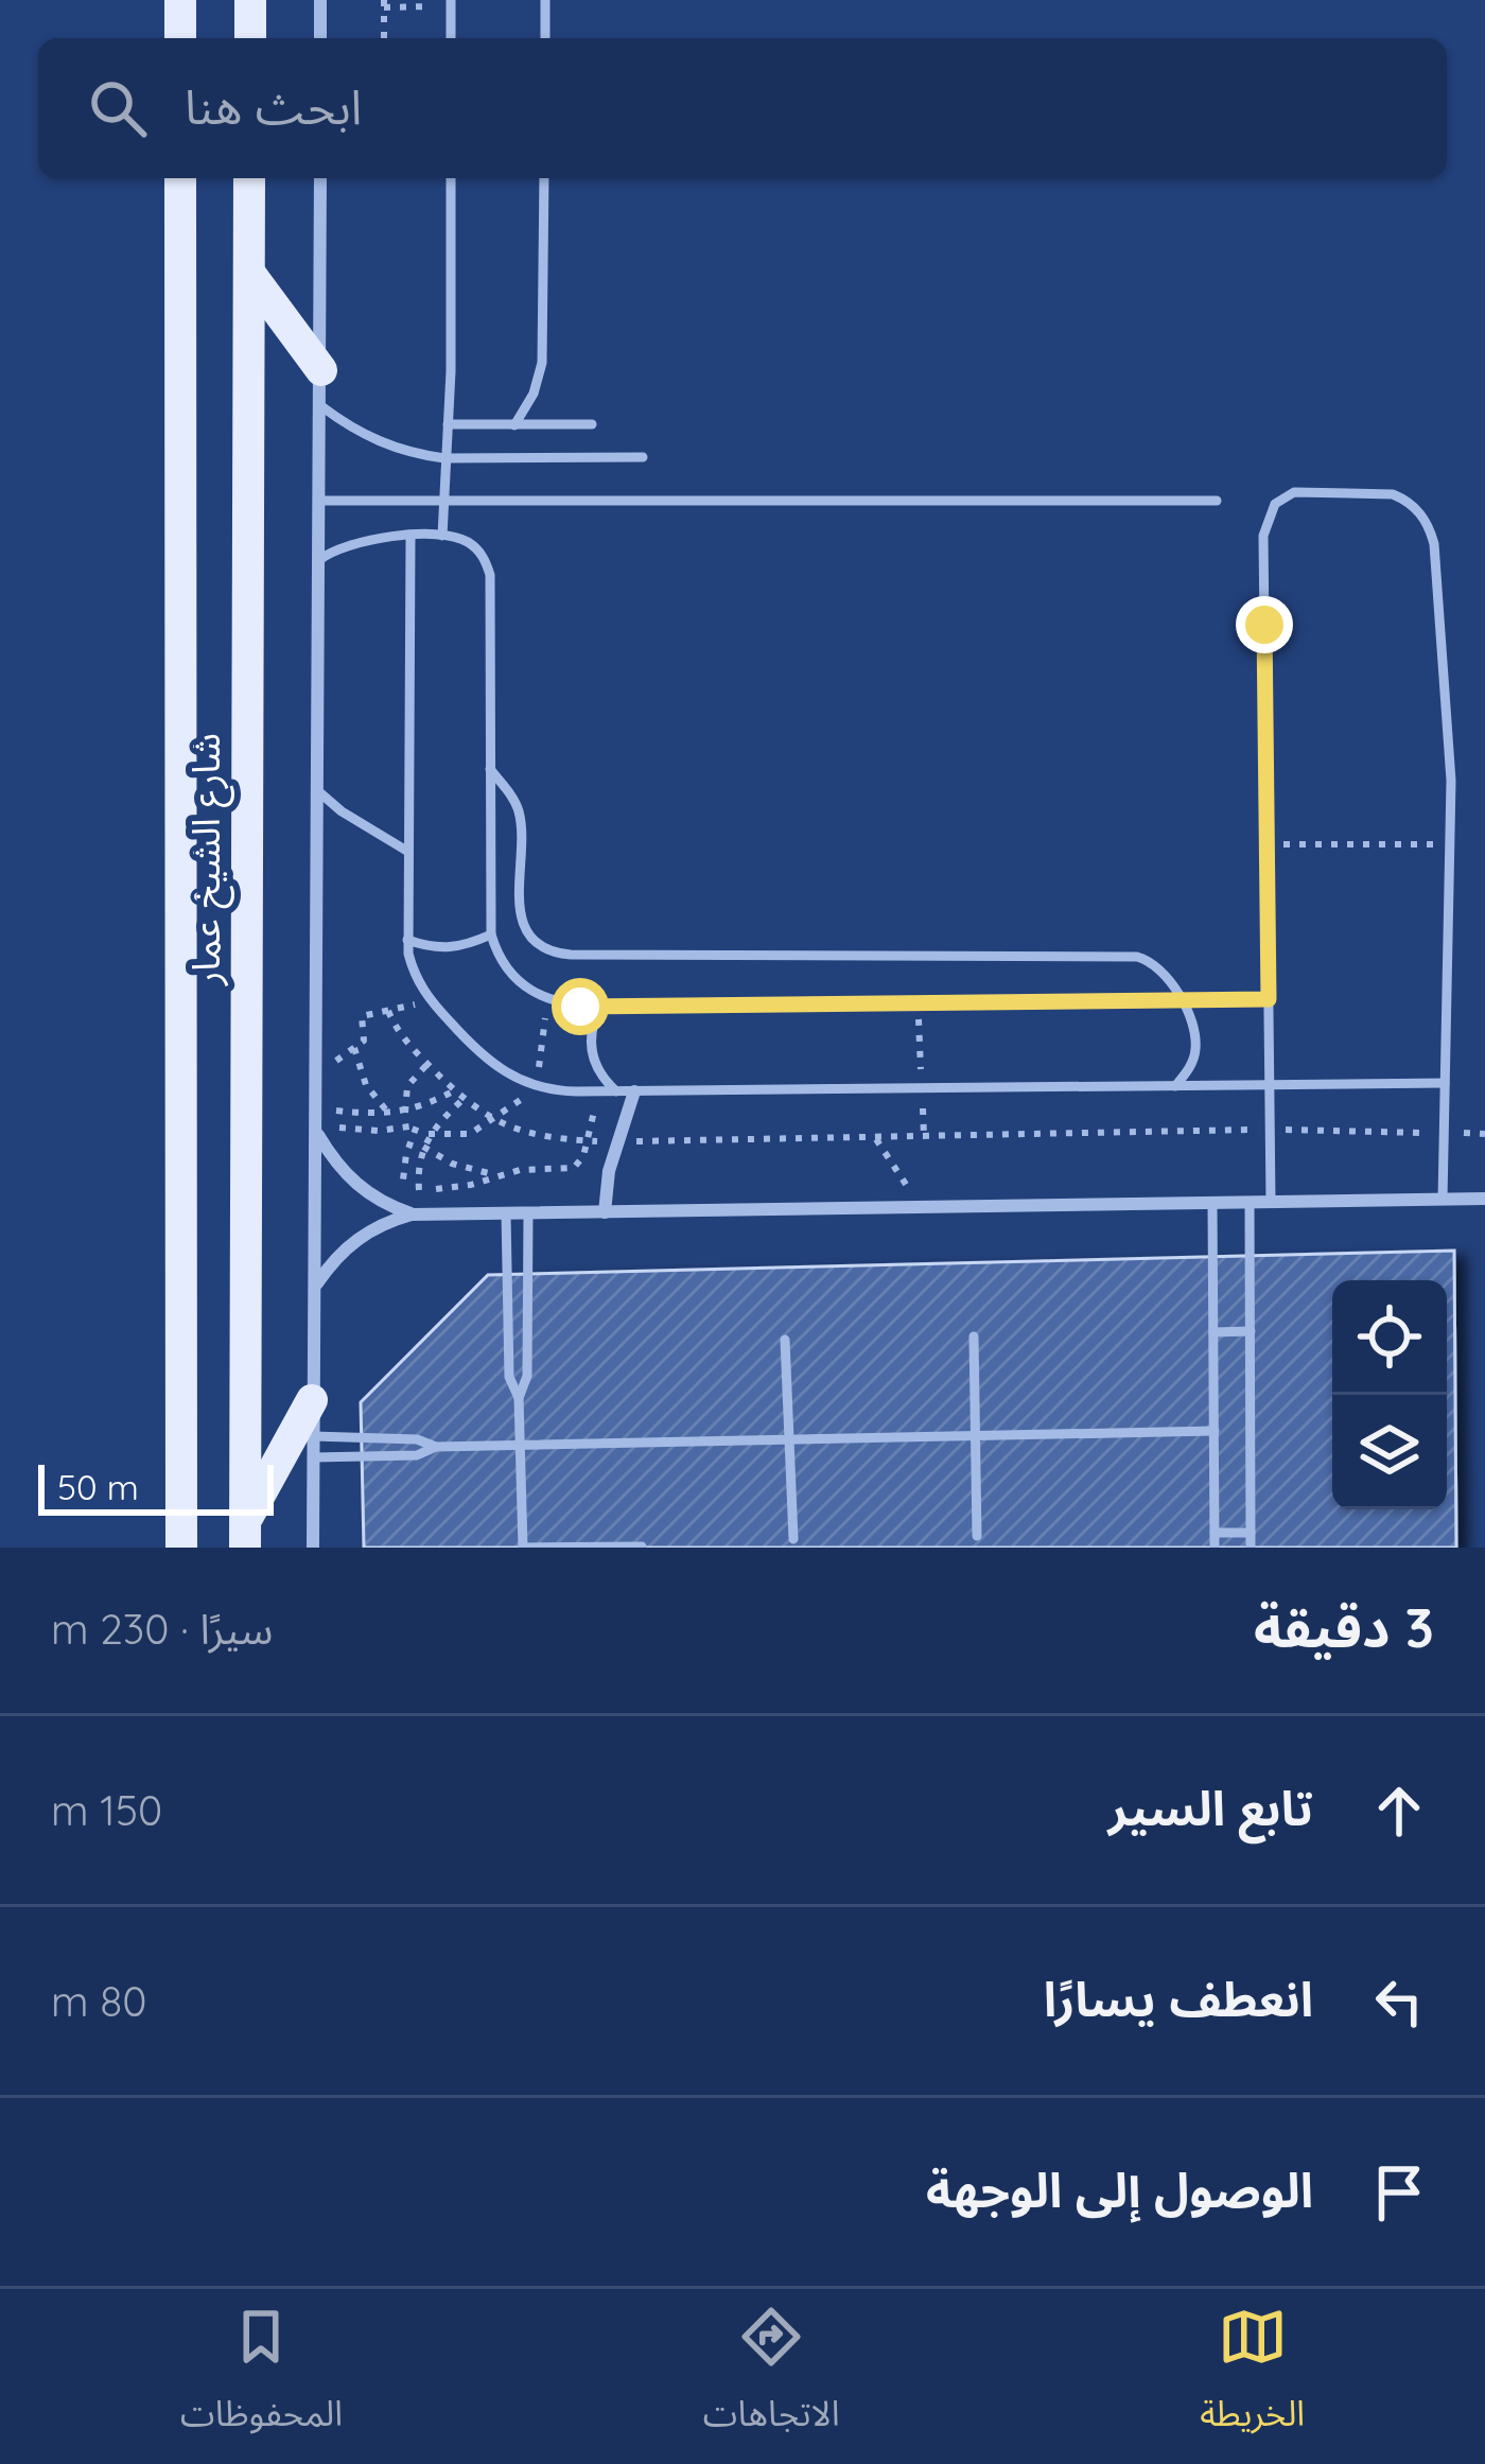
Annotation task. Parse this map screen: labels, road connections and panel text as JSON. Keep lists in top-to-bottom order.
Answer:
{
  "streets": {
    "main road": ["شارع الشيخ عمار"]
  },
  "scale_bar": "50 m",
  "page": {
    "search": "ابحث هنا",
    "scale": "50 m",
    "heading": ["3 دقيقة", "سيرًا · 230 m"],
    "list": [
      ["تابع السير", "150 m"],
      ["انعطف يسارًا", "80 m"],
      "الوصول إلى الوجهة"
    ],
    "nav": ["الخريطة", "الاتجاهات", "المحفوظات"]
  }
}
